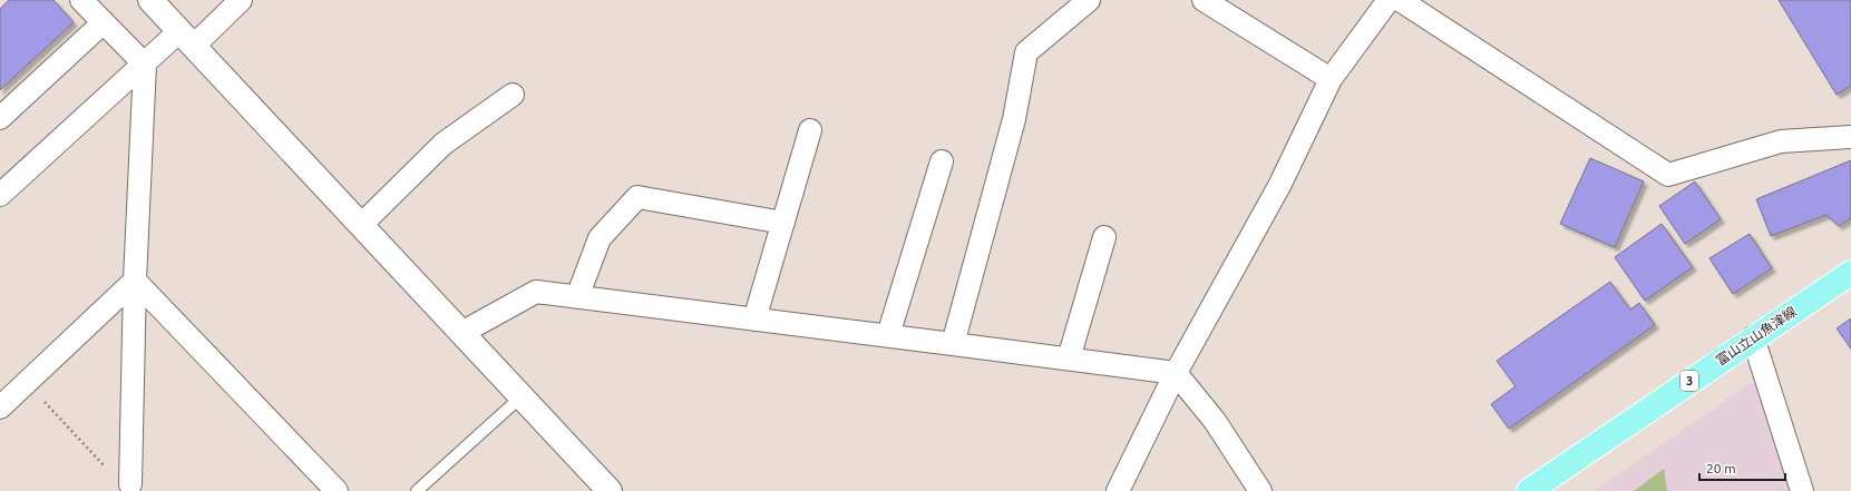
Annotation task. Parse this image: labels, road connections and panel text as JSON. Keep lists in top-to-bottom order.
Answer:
{
  "streets": {
    "main road": ["富山立山魚津線", "3"]
  },
  "scale_bar": "20 m"
}
